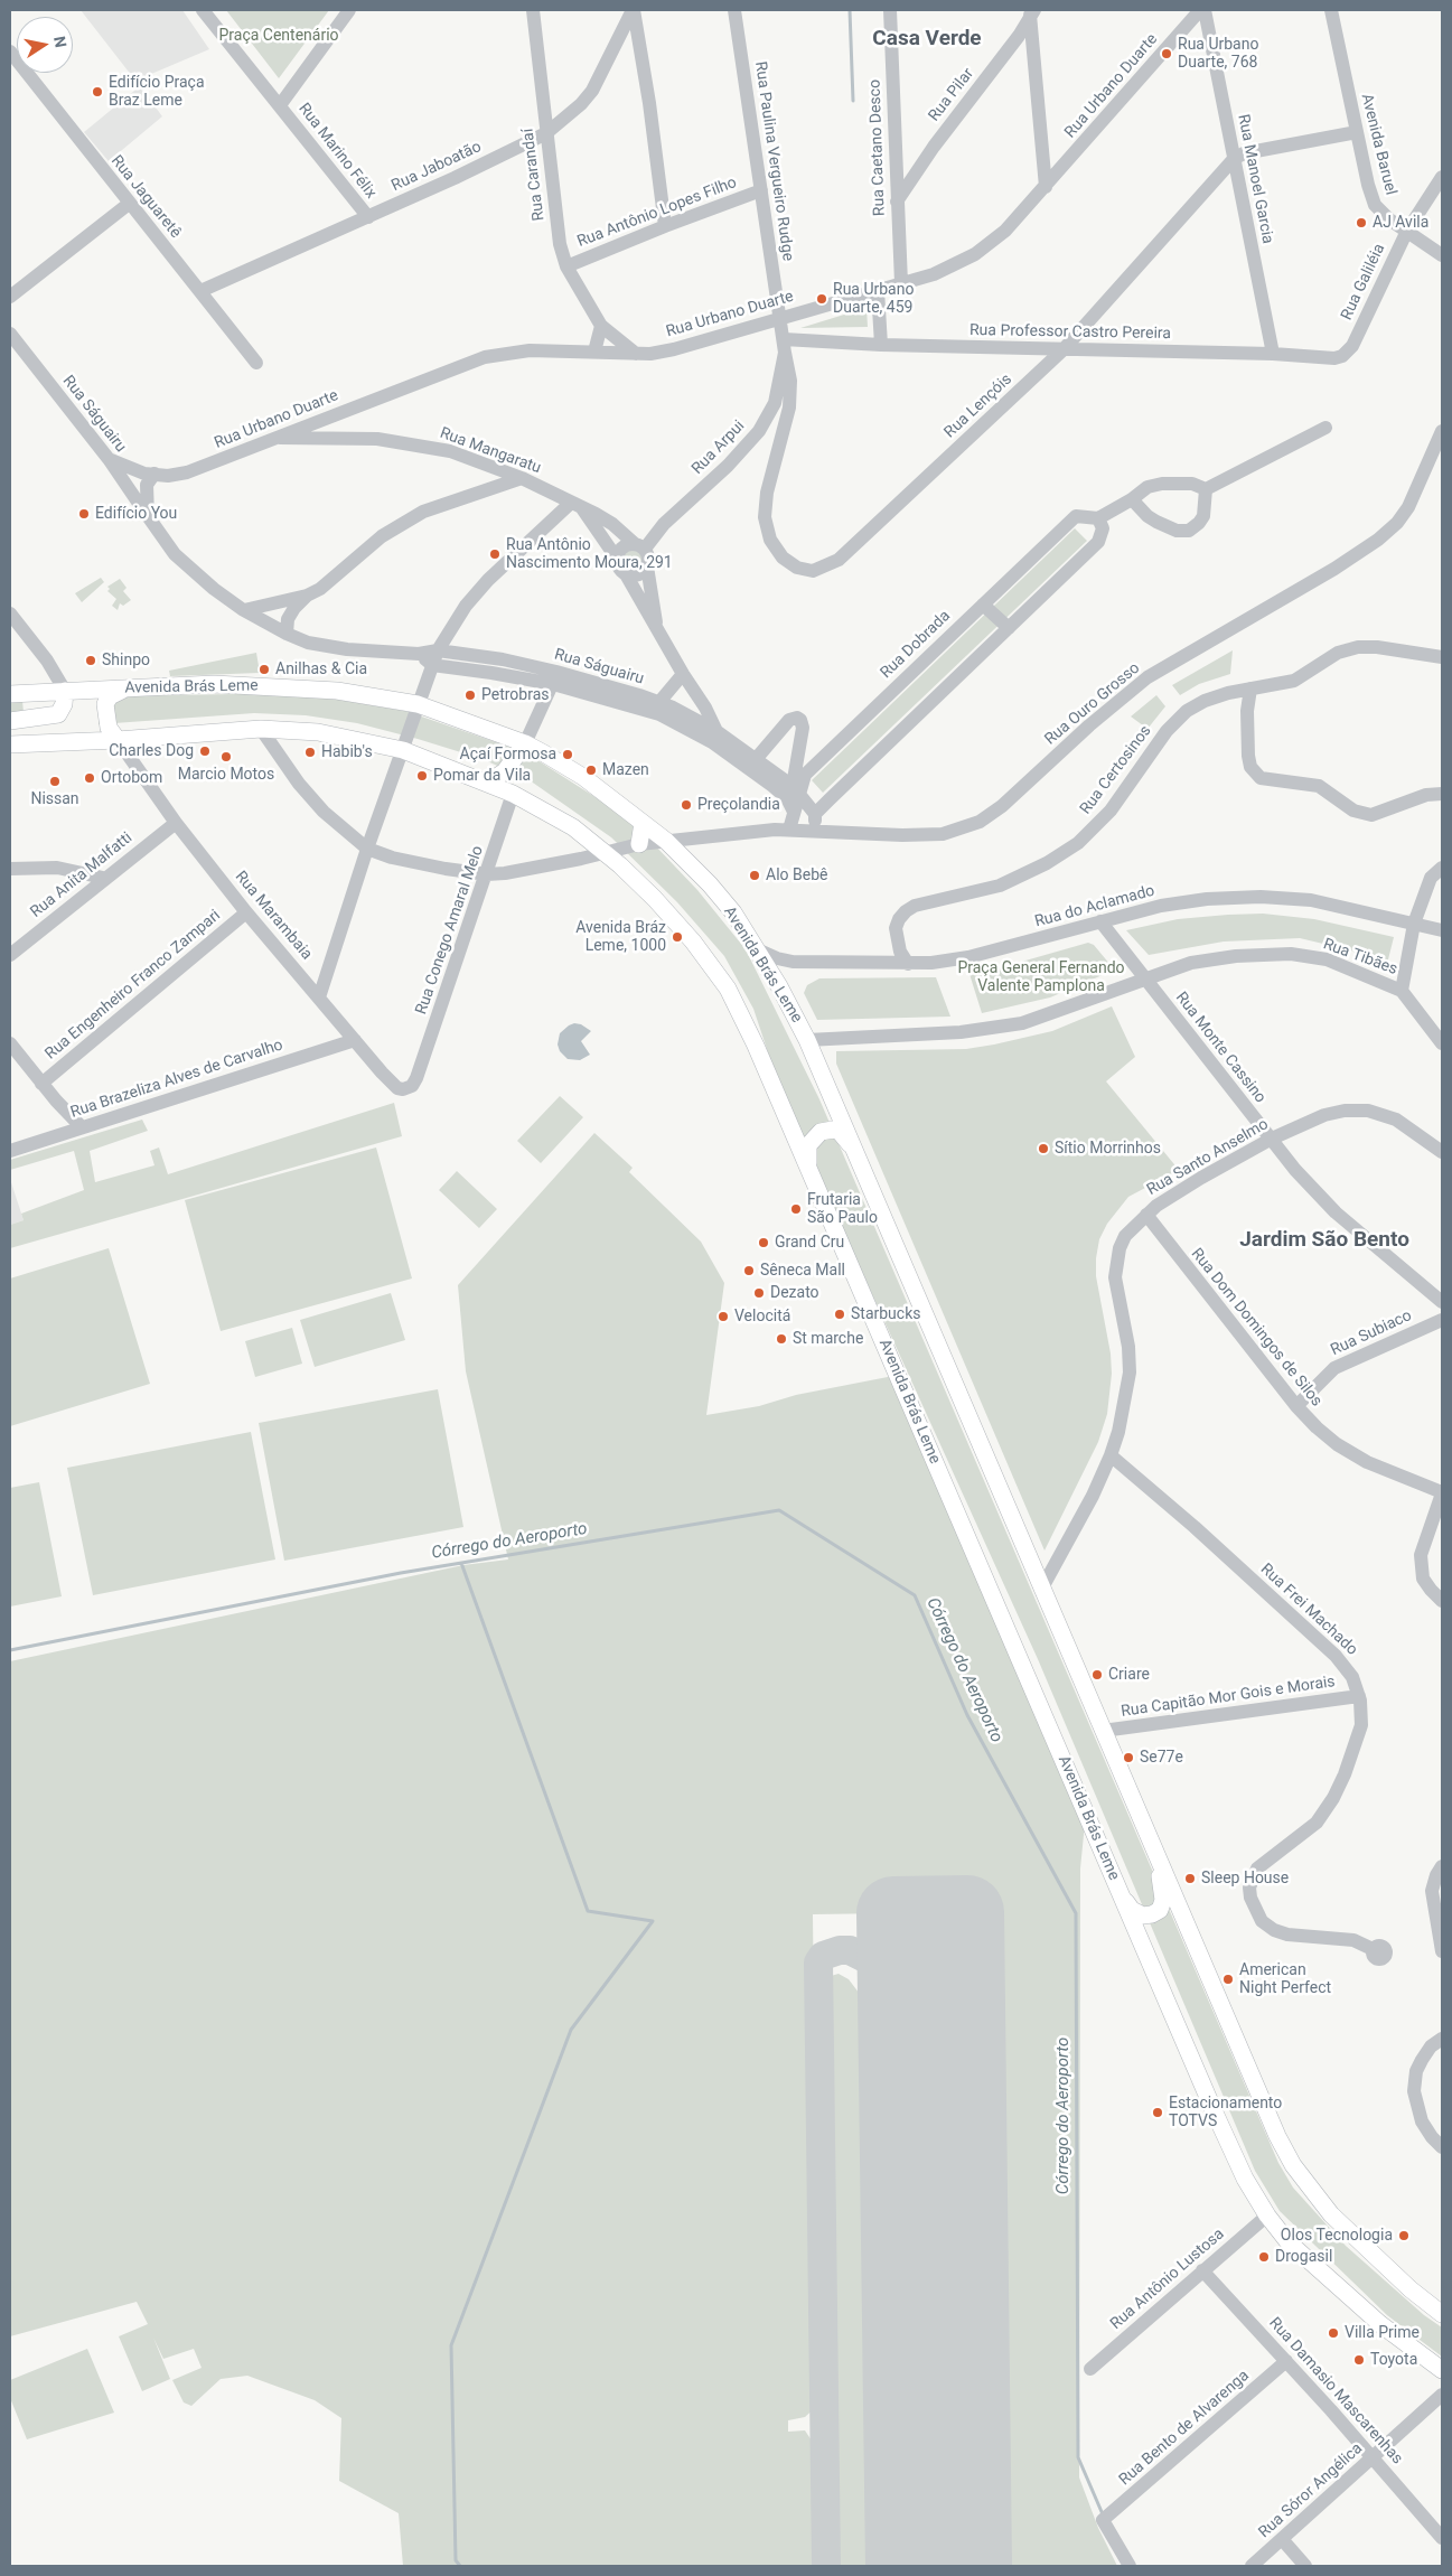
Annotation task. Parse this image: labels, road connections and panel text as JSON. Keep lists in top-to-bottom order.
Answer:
{
  "streets": {
    "main road": ["Avenida Brás Leme"],
    "street": [
      "Rua Urbano Duarte",
      "Rua Pilar",
      "Avenida Baruel",
      "Rua Caetano Desco",
      "Rua Marino Félix",
      "Rua Paulina Vergueiro Rudge",
      "Rua Jaboatão",
      "Rua Carandaí",
      "Rua Manoel Garcia",
      "Rua Jaguaretê",
      "Rua Antônio Lopes Filho",
      "Rua Galiléia",
      "Rua Professor Castro Pereira",
      "Rua Lençóis",
      "Rua Ságuairu",
      "Rua Arpui",
      "Rua Mangaratu",
      "Rua Dobrada",
      "Rua Ouro Grosso",
      "Rua Certosinos",
      "Rua Anita Malfatti",
      "Rua do Aclamado",
      "Rua Marambaia",
      "Rua Conego Amaral Melo",
      "Rua Tibães",
      "Rua Engenheiro Franco Zampari",
      "Rua Monte Cassino",
      "Rua Brazeliza Alves de Carvalho",
      "Rua Santo Anselmo",
      "Rua Dom Domingos de Silos",
      "Rua Subiaco",
      "Rua Frei Machado",
      "Rua Capitão Mor Gois e Morais",
      "Rua Antônio Lustosa",
      "Rua Damasio Mascarenhas",
      "Rua Bento de Alvarenga",
      "Rua Sóror Angélica"
    ]
  },
  "crossings": [
    ["Rua Urbano Duarte", "Rua Caetano Desco"],
    ["Rua Urbano Duarte", "Rua Paulina Vergueiro Rudge"],
    ["Rua Urbano Duarte", "Rua Carandaí"],
    ["Rua Urbano Duarte", "Rua Manoel Garcia"],
    ["Rua Urbano Duarte", "Rua Ságuairu"],
    ["Rua Urbano Duarte", "Rua Arpui"],
    ["Rua Urbano Duarte", "Rua Mangaratu"],
    ["Rua Pilar", "Rua Caetano Desco"],
    ["Avenida Baruel", "Rua Galiléia"],
    ["Rua Marino Félix", "Rua Jaboatão"],
    ["Rua Paulina Vergueiro Rudge", "Rua Antônio Lopes Filho"],
    ["Rua Paulina Vergueiro Rudge", "Rua Arpui"],
    ["Rua Jaboatão", "Rua Carandaí"],
    ["Rua Jaboatão", "Rua Jaguaretê"],
    ["Rua Carandaí", "Rua Antônio Lopes Filho"],
    ["Rua Manoel Garcia", "Rua Professor Castro Pereira"],
    ["Rua Manoel Garcia", "Rua Lençóis"],
    ["Rua Galiléia", "Rua Professor Castro Pereira"],
    ["Rua Professor Castro Pereira", "Rua Lençóis"],
    ["Rua Professor Castro Pereira", "Rua Arpui"],
    ["Rua Lençóis", "Rua Arpui"],
    ["Rua Ságuairu", "Rua Dobrada"],
    ["Rua Arpui", "Rua Mangaratu"],
    ["Rua Dobrada", "Rua Ouro Grosso"],
    ["Avenida Brás Leme", "Rua Ouro Grosso"],
    ["Avenida Brás Leme", "Rua do Aclamado"],
    ["Avenida Brás Leme", "Rua Marambaia"],
    ["Avenida Brás Leme", "Rua Conego Amaral Melo"],
    ["Avenida Brás Leme", "Rua Santo Anselmo"],
    ["Avenida Brás Leme", "Rua Capitão Mor Gois e Morais"],
    ["Avenida Brás Leme", "Rua Antônio Lustosa"],
    ["Rua Ouro Grosso", "Rua Conego Amaral Melo"],
    ["Rua Certosinos", "Rua do Aclamado"],
    ["Rua Anita Malfatti", "Rua Marambaia"],
    ["Rua do Aclamado", "Rua Monte Cassino"],
    ["Rua Marambaia", "Rua Conego Amaral Melo"],
    ["Rua Marambaia", "Rua Engenheiro Franco Zampari"],
    ["Rua Marambaia", "Rua Brazeliza Alves de Carvalho"],
    ["Rua Tibães", "Rua Monte Cassino"],
    ["Rua Monte Cassino", "Rua Santo Anselmo"],
    ["Rua Santo Anselmo", "Rua Dom Domingos de Silos"],
    ["Rua Santo Anselmo", "Rua Frei Machado"],
    ["Rua Dom Domingos de Silos", "Rua Subiaco"],
    ["Rua Frei Machado", "Rua Capitão Mor Gois e Morais"],
    ["Rua Antônio Lustosa", "Rua Damasio Mascarenhas"],
    ["Rua Damasio Mascarenhas", "Rua Bento de Alvarenga"],
    ["Rua Damasio Mascarenhas", "Rua Sóror Angélica"]
  ],
  "districts": ["Casa Verde", "Jardim São Bento"],
  "water": ["Córrego do Aeroporto"],
  "parks": ["Praça Centenário", "Praça General Fernando Valente Pamplona"],
  "places": [
    "Rua Urbano Duarte, 768",
    "Edifício Praça Braz Leme",
    "AJ Avila",
    "Rua Urbano Duarte, 459",
    "Edifício You",
    "Rua Antônio Nascimento Moura, 291",
    "Shinpo",
    "Anilhas & Cia",
    "Petrobras",
    "Charles Dog",
    "Habib's",
    "Açaí Formosa",
    "Marcio Motos",
    "Mazen",
    "Pomar da Vila",
    "Ortobom",
    "Nissan",
    "Preçolandia",
    "Alo Bebê",
    "Avenida Bráz Leme, 1000",
    "Sítio Morrinhos",
    "Frutaria São Paulo",
    "Grand Cru",
    "Sêneca Mall",
    "Dezato",
    "Starbucks",
    "Velocitá",
    "St marche",
    "Criare",
    "Se77e",
    "Sleep House",
    "American Night Perfect",
    "Estacionamento TOTVS",
    "Olos Tecnologia",
    "Drogasil",
    "Villa Prime",
    "Toyota"
  ],
  "north": "right"
}
